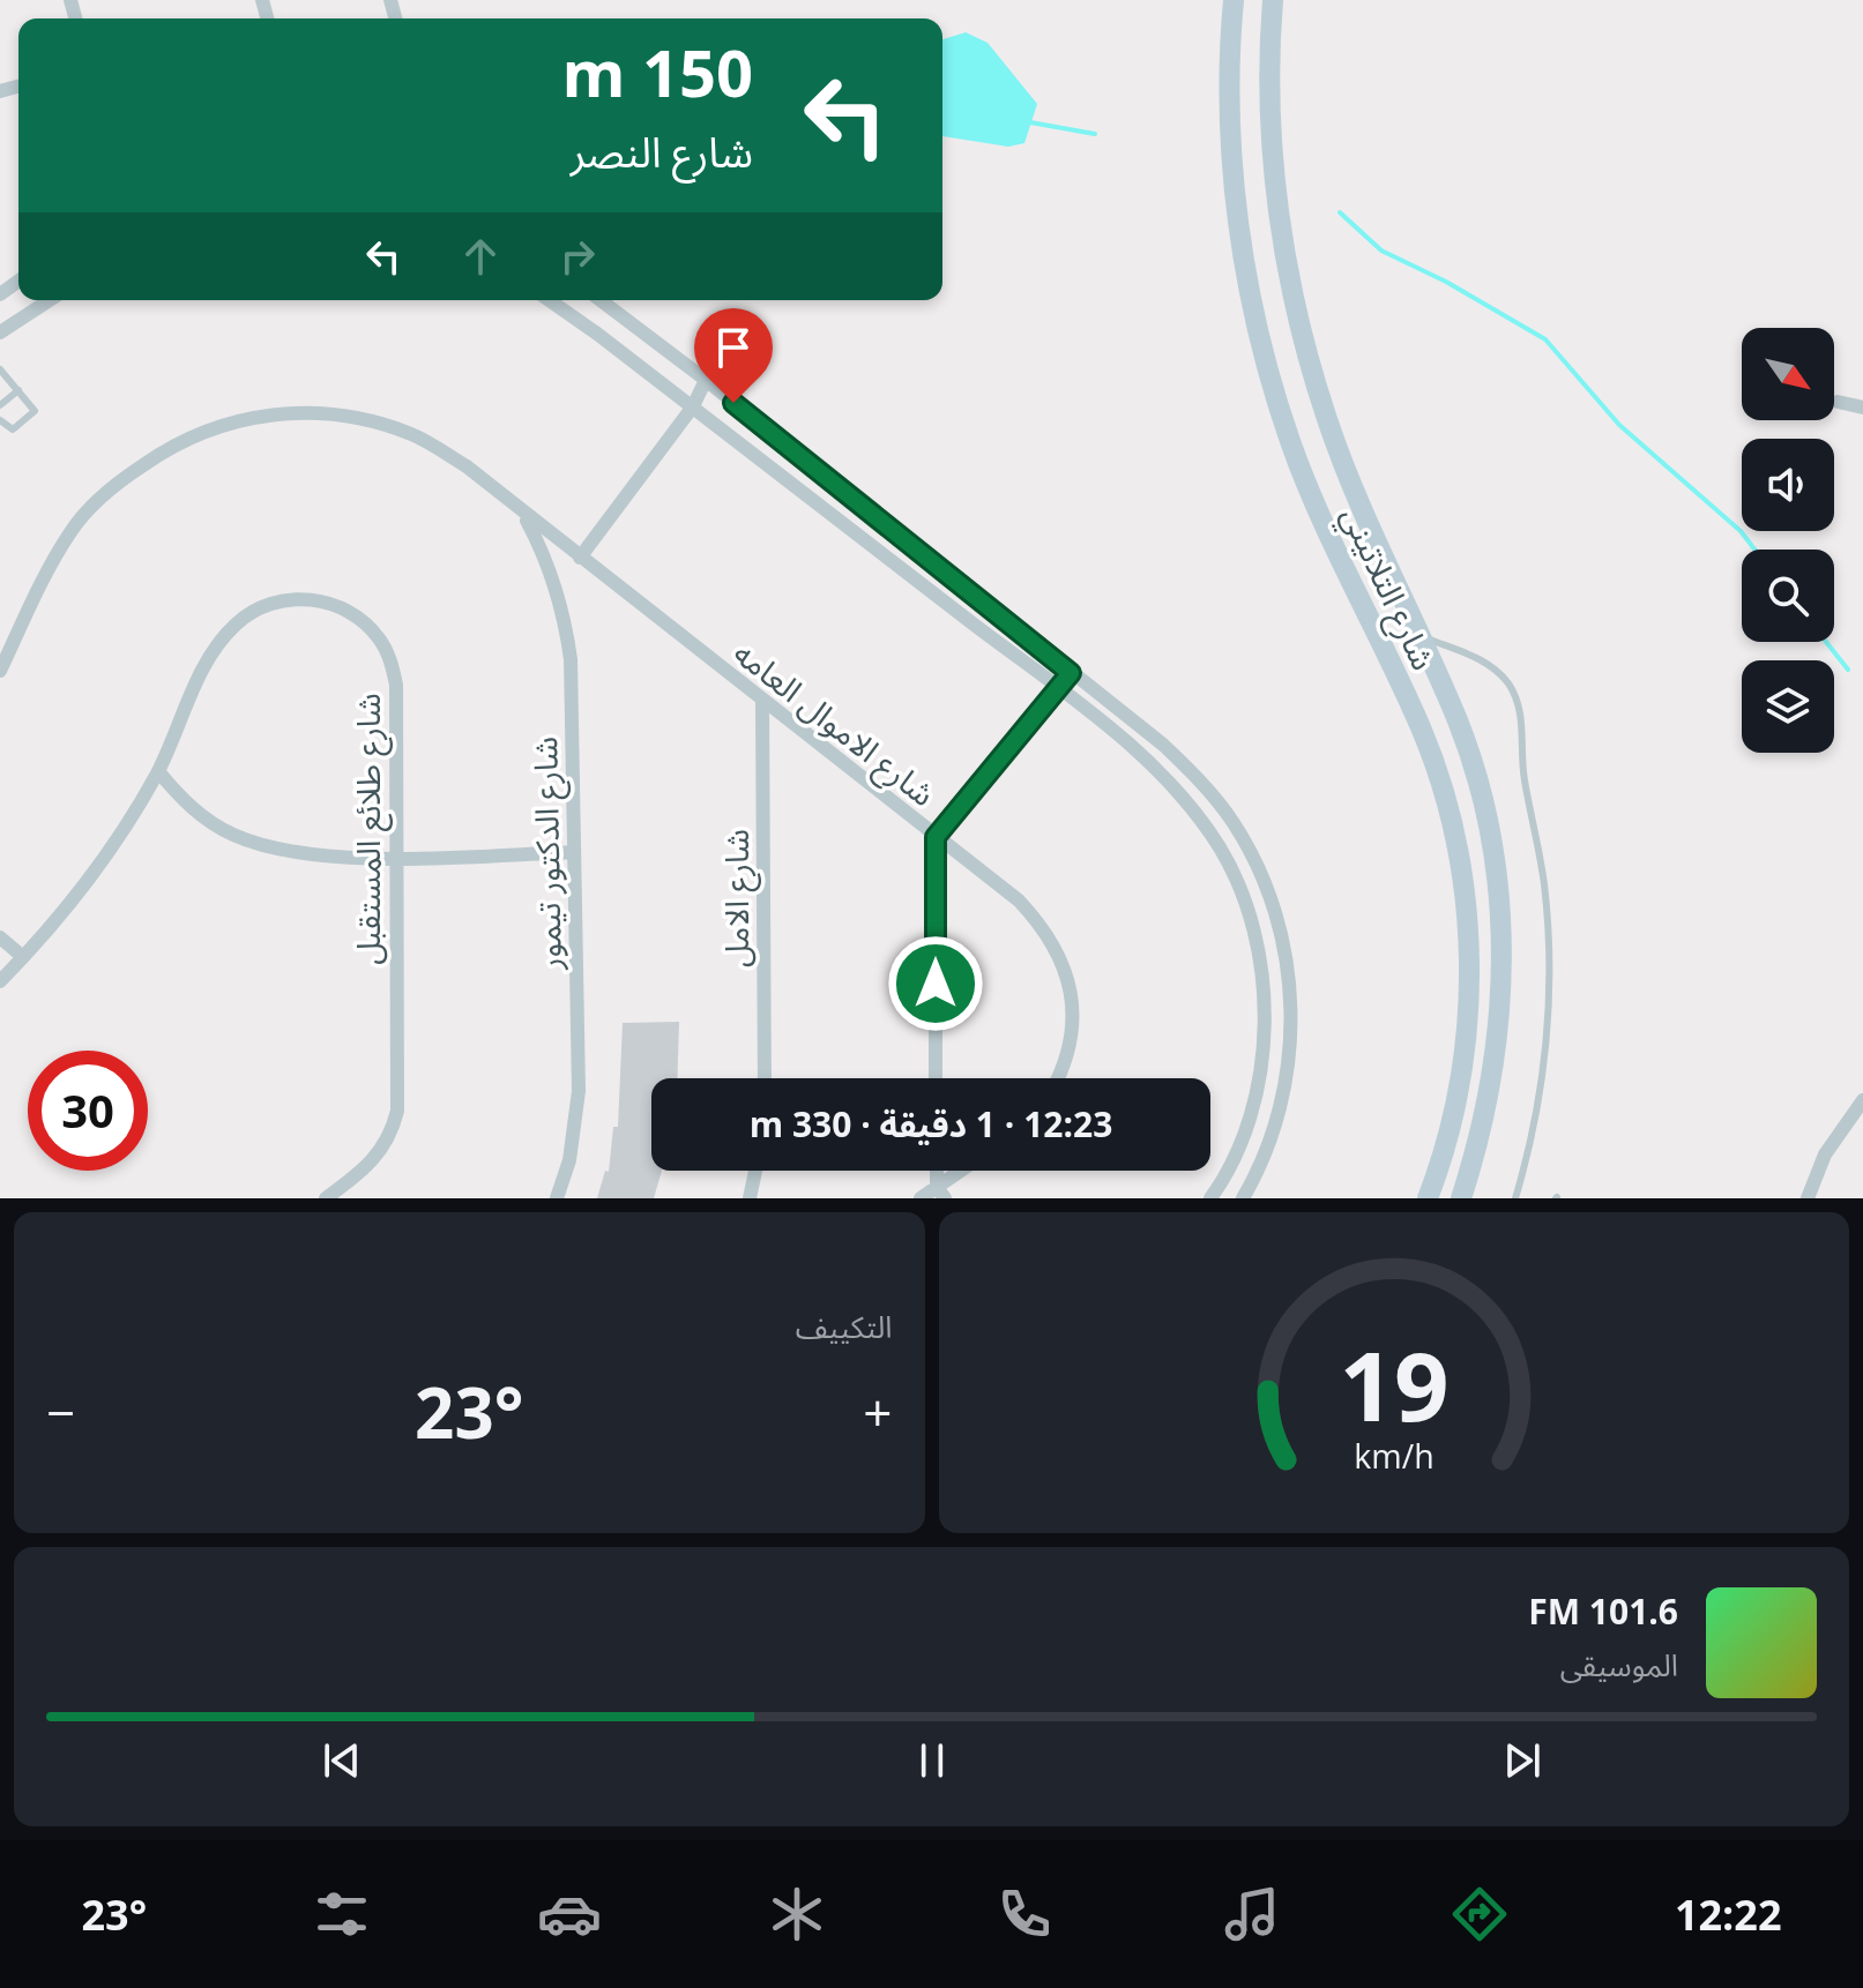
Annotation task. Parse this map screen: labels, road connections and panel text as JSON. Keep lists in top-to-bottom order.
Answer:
{
  "streets": {
    "main road": ["شارع التلاتيني"],
    "street": [
      "شارع الاموال العامه",
      "شارع طلائع المستقبل",
      "شارع الدكتور تيمور",
      "شارع الامل"
    ]
  },
  "crossings": [
    ["شارع الاموال العامه", "شارع الدكتور تيمور"],
    ["شارع الاموال العامه", "شارع الامل"]
  ],
  "north": "bottom right",
  "page": {
    "turn": ["150 m", "شارع النصر"],
    "limit": "30",
    "trip": "12:23 · 1 دقيقة · 330 m",
    "tile": "التكييف",
    "heat": ["−", "23°", "+"],
    "song": ["101.6 FM", "الموسيقى"],
    "tabs": ["12:22", "23°"],
    "gauge": ["19", "km/h"]
  }
}
